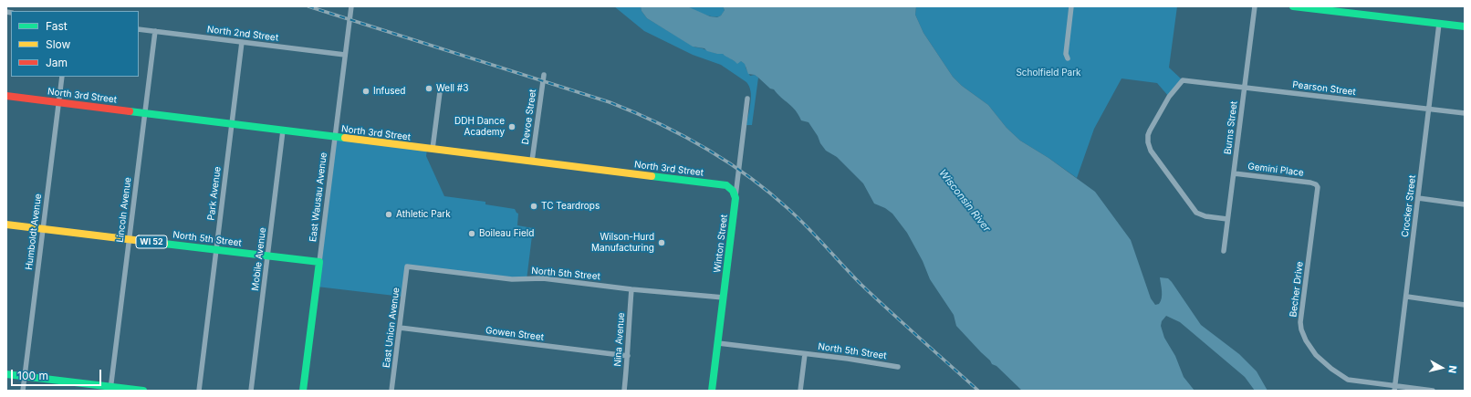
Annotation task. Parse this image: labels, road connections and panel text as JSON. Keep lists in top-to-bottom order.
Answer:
{
  "streets": {
    "street": [
      "North 2nd Street",
      "Pearson Street",
      "North 3rd Street",
      "Devoe Street",
      "Burns Street",
      "Gemini Place",
      "Park Avenue",
      "East Wausau Avenue",
      "Crocker Street",
      "Lincoln Avenue",
      "Humboldt Avenue",
      "North 5th Street",
      "WI 52",
      "Winton Street",
      "Mobile Avenue",
      "Becher Drive",
      "East Union Avenue",
      "Gowen Street",
      "Nina Avenue"
    ]
  },
  "crossings": [
    ["North 2nd Street", "Park Avenue"],
    ["North 2nd Street", "East Wausau Avenue"],
    ["North 2nd Street", "Lincoln Avenue"],
    ["Pearson Street", "Burns Street"],
    ["Pearson Street", "Crocker Street"],
    ["North 3rd Street", "Devoe Street"],
    ["North 3rd Street", "Park Avenue"],
    ["North 3rd Street", "East Wausau Avenue"],
    ["North 3rd Street", "Lincoln Avenue"],
    ["North 3rd Street", "Humboldt Avenue"],
    ["North 3rd Street", "Winton Street"],
    ["North 3rd Street", "Mobile Avenue"],
    ["Burns Street", "Gemini Place"],
    ["Gemini Place", "Becher Drive"],
    ["Park Avenue", "North 5th Street"],
    ["East Wausau Avenue", "North 5th Street"],
    ["Crocker Street", "Becher Drive"],
    ["Lincoln Avenue", "North 5th Street"],
    ["Humboldt Avenue", "North 5th Street"],
    ["North 5th Street", "Winton Street"],
    ["North 5th Street", "Mobile Avenue"],
    ["North 5th Street", "East Union Avenue"],
    ["North 5th Street", "Nina Avenue"],
    ["East Union Avenue", "Gowen Street"],
    ["Gowen Street", "Nina Avenue"]
  ],
  "water": ["Wisconsin River"],
  "parks": ["Scholfield Park"],
  "places": [
    "Well #3",
    "Infused",
    "DDH Dance Academy",
    "TC Teardrops",
    "Athletic Park",
    "Boileau Field",
    "Wilson-Hurd Manufacturing"
  ],
  "legend": ["Fast", "Slow", "Jam"],
  "scale_bar": "100 m",
  "north": "right"
}
